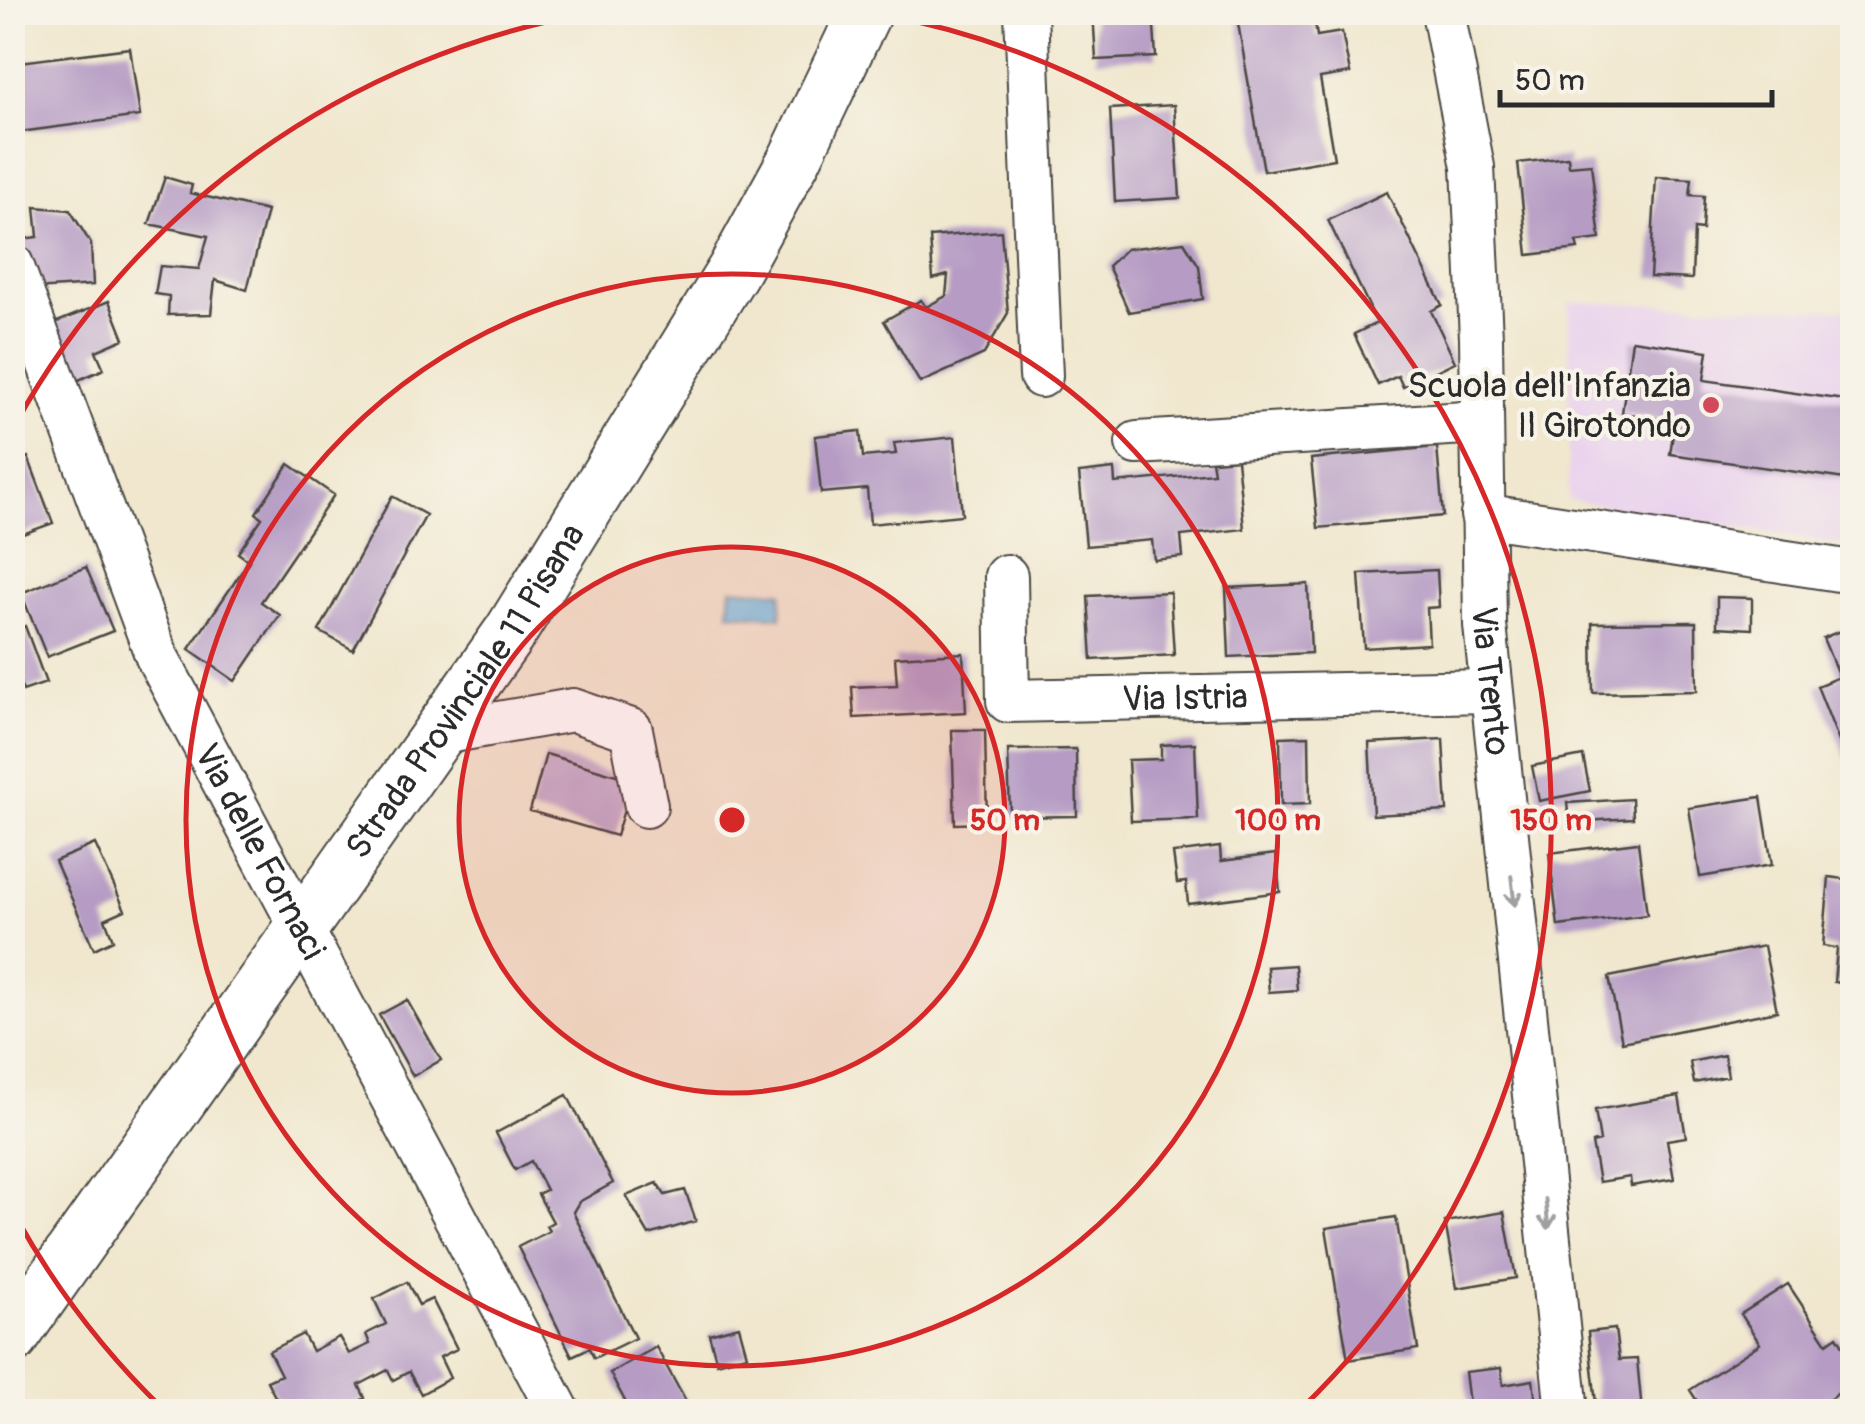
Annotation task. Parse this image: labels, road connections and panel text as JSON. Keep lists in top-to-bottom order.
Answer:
{
  "streets": {
    "main road": ["Strada Provinciale 11 Pisana"],
    "street": ["Via Trento", "Via Istria", "Via delle Fornaci"]
  },
  "crossings": [
    ["Via Trento", "Via Istria"],
    ["Strada Provinciale 11 Pisana", "Via delle Fornaci"]
  ],
  "one_way": ["Via Trento"],
  "places": ["Scuola dell'Infanzia Il Girotondo"],
  "scale_bar": "50 m",
  "rings": ["50 m", "100 m", "150 m"]
}
